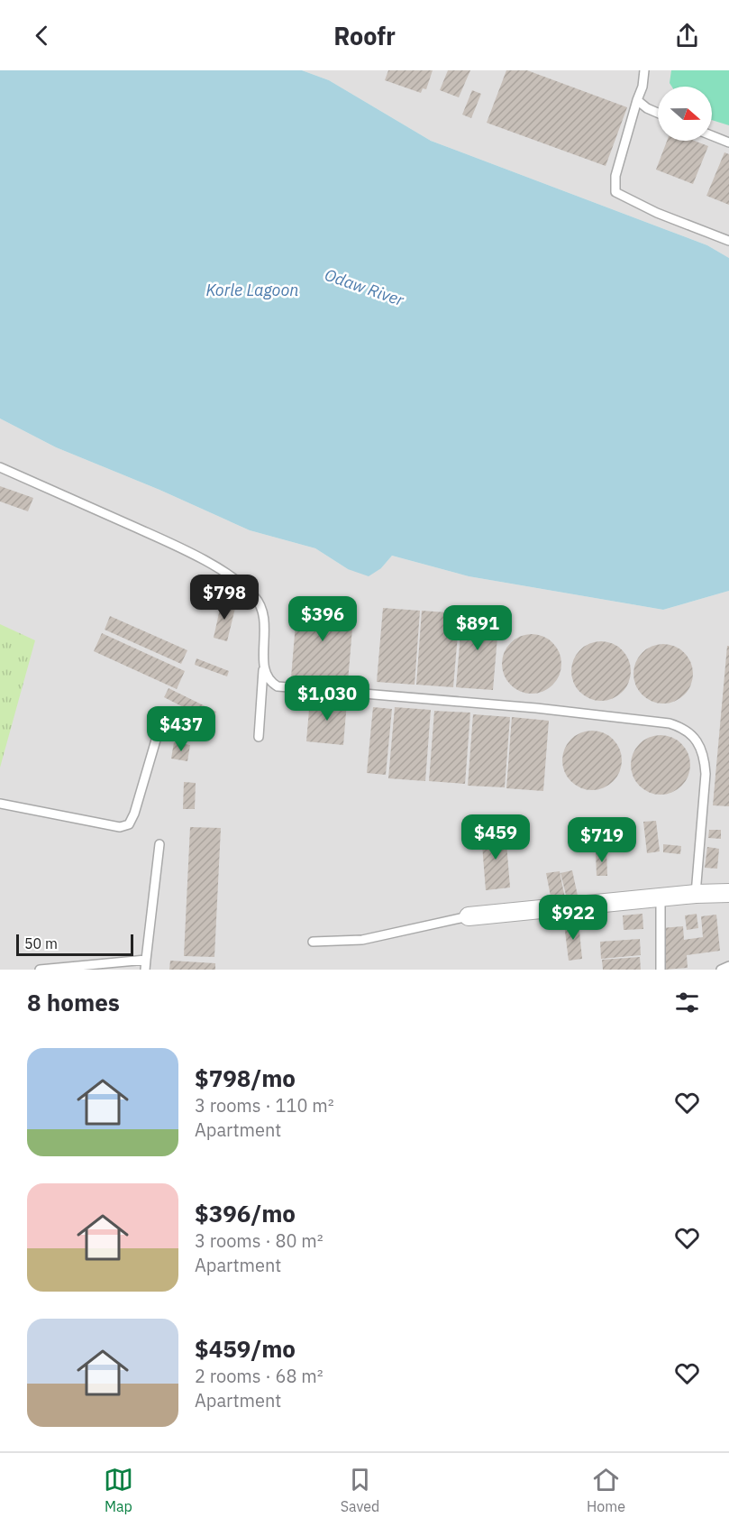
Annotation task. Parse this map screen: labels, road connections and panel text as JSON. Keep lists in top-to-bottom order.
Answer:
{
  "water": ["Odaw River", "Korle Lagoon"],
  "scale_bar": "50 m",
  "north": "right",
  "page": {
    "header": "Roofr",
    "price": [
      "$798",
      "$396",
      "$891",
      "$1,030",
      "$437",
      "$459",
      "$719",
      "$922"
    ],
    "scale": "50 m",
    "heading": "8 homes",
    "list": [
      {
        "name": "$798/mo",
        "note": "3 rooms · 110 m² · Apartment"
      },
      {
        "name": "$396/mo",
        "note": "3 rooms · 80 m² · Apartment"
      },
      {
        "name": "$459/mo",
        "note": "2 rooms · 68 m² · Apartment"
      }
    ],
    "tabs": ["Map", "Saved", "Home"]
  }
}
